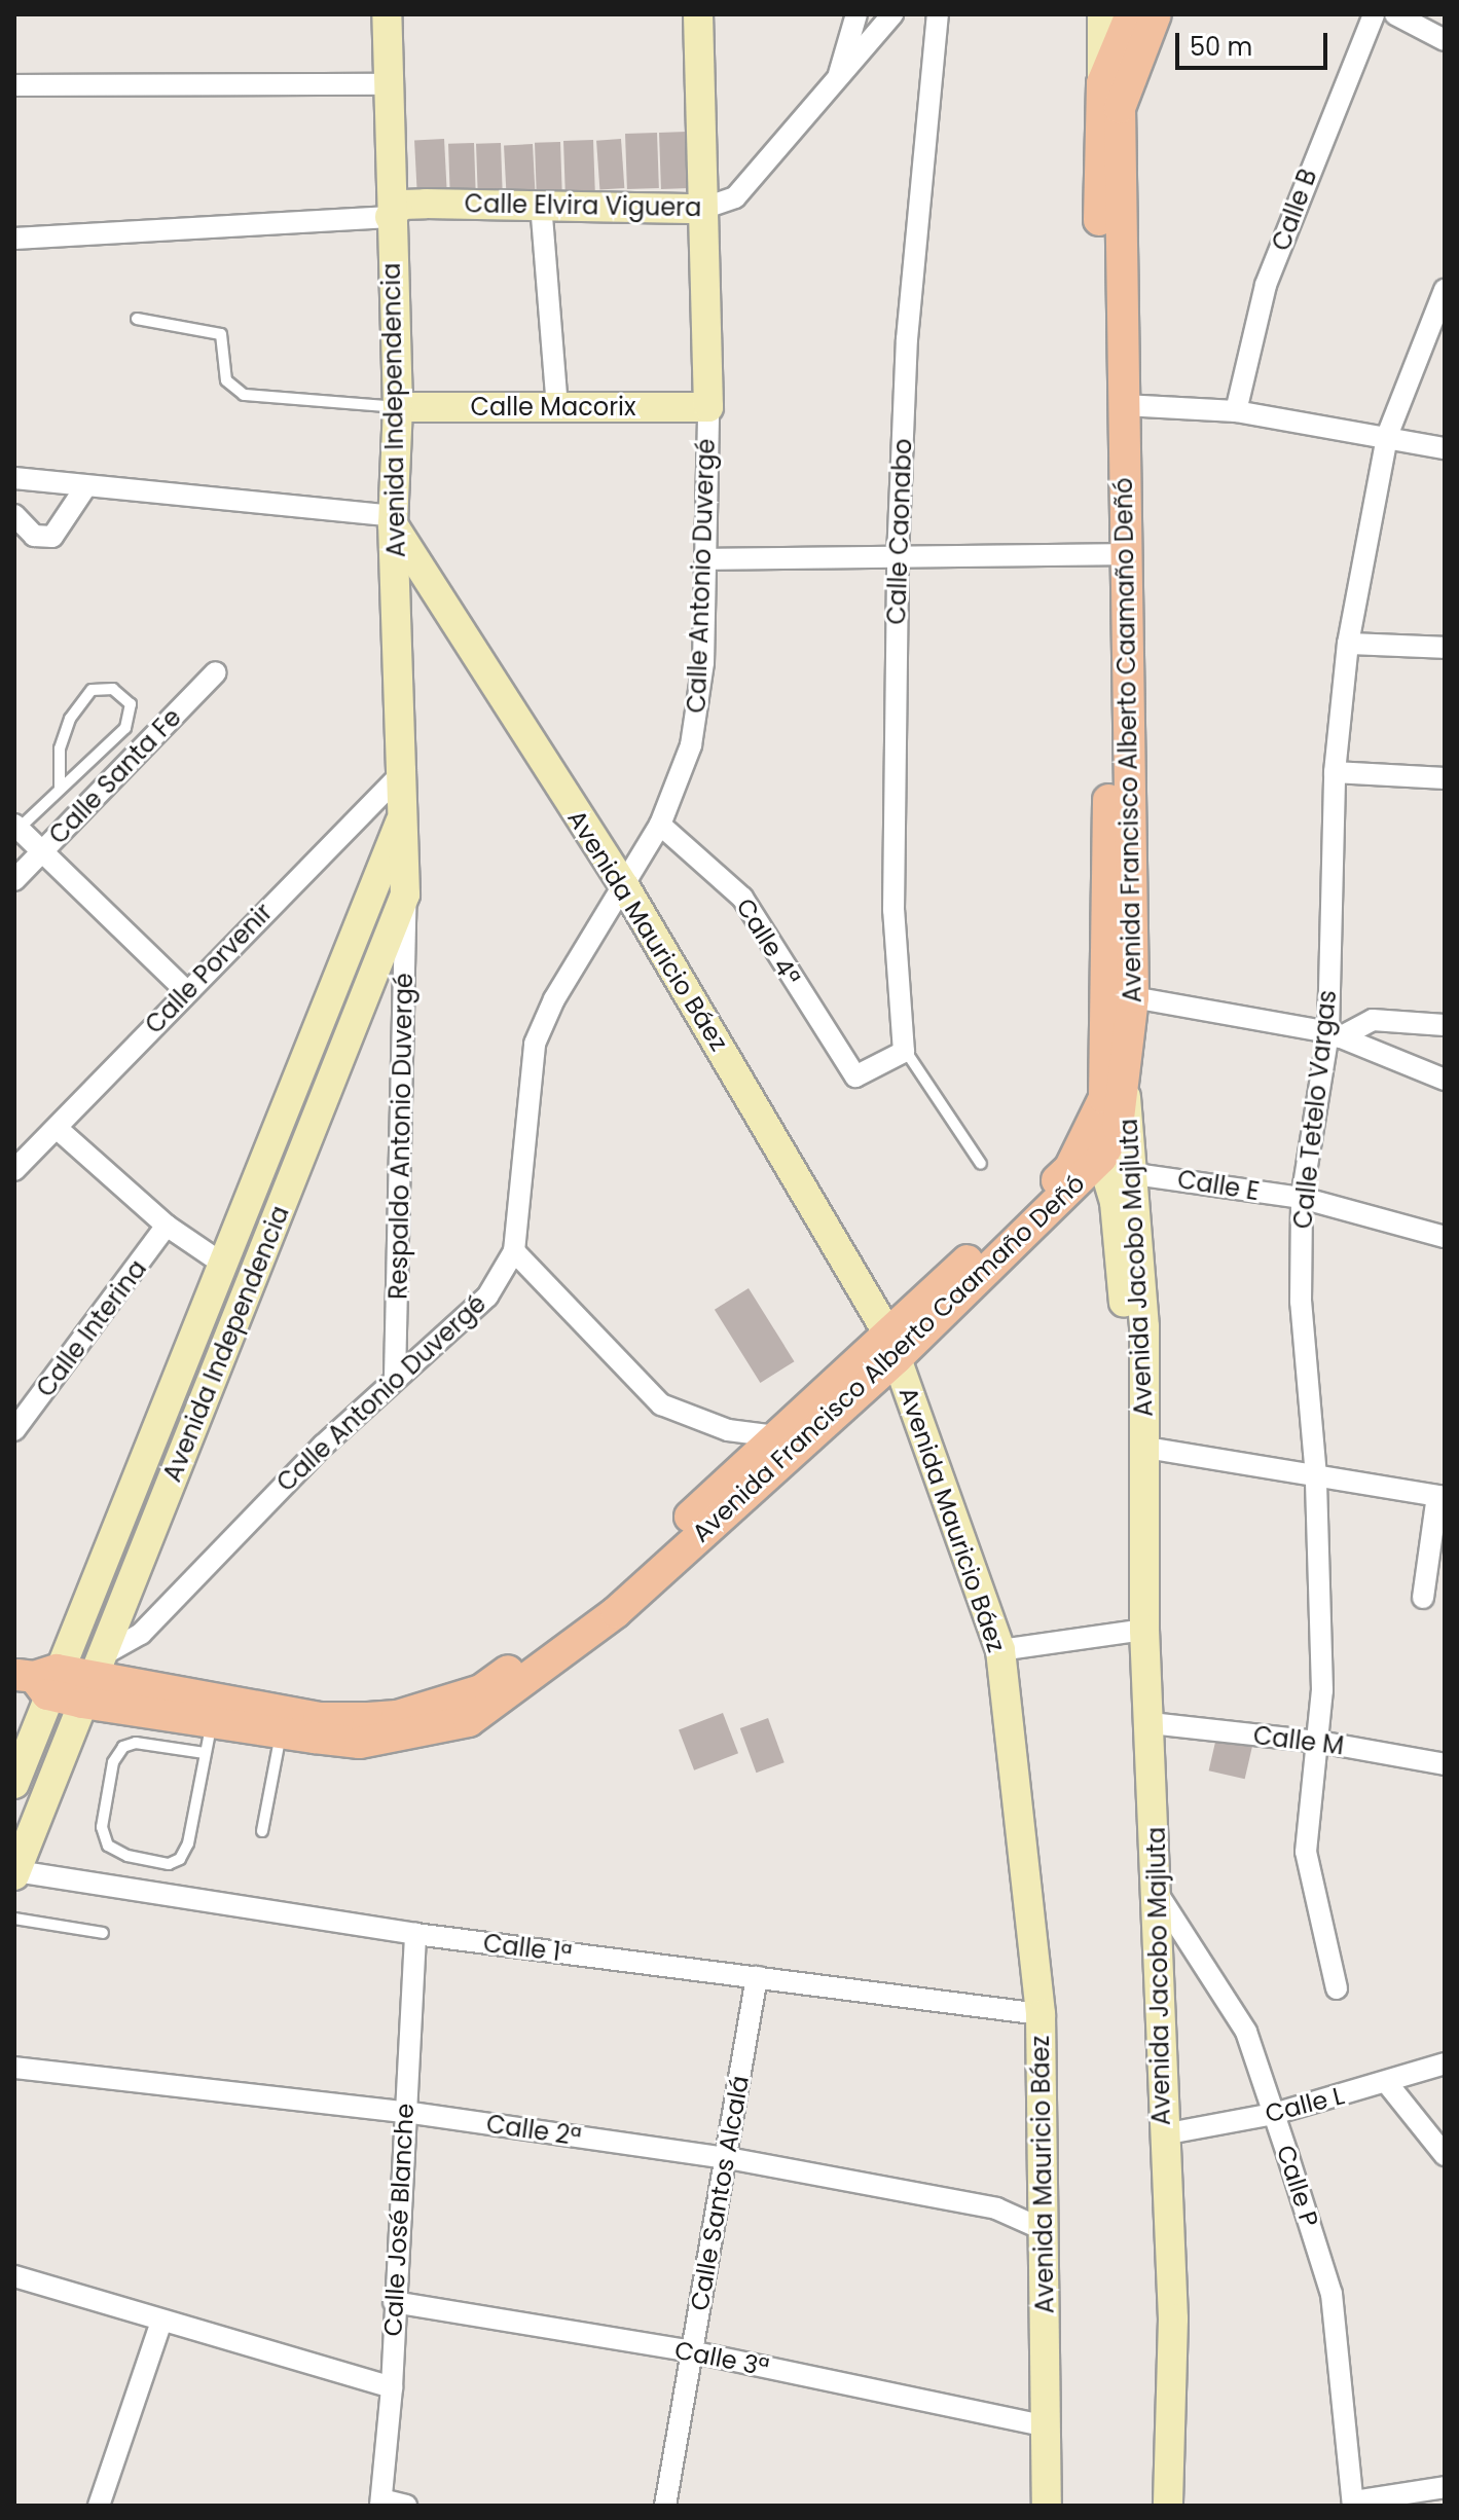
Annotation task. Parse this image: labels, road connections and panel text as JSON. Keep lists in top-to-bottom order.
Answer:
{
  "streets": {
    "main road": [
      "Calle Elvira Viguera",
      "Calle Macorix",
      "Avenida Independencia",
      "Calle Antonio Duvergé",
      "Avenida Francisco Alberto Caamaño Deñó",
      "Avenida Mauricio Báez",
      "Avenida Jacobo Majluta"
    ],
    "street": [
      "Calle B",
      "Calle Caonabo",
      "Calle Santa Fe",
      "Calle 4ª",
      "Calle Porvenir",
      "Calle Tetelo Vargas",
      "Respaldo Antonio Duvergé",
      "Calle E",
      "Calle Interina",
      "Calle M",
      "Calle 1ª",
      "Calle L",
      "Calle 2ª",
      "Calle P",
      "Calle Santos Alcalá",
      "Calle José Blanche",
      "Calle 3ª"
    ]
  },
  "crossings": [
    ["Calle Elvira Viguera", "Avenida Independencia"],
    ["Calle Elvira Viguera", "Calle Antonio Duvergé"],
    ["Calle Macorix", "Avenida Independencia"],
    ["Calle Macorix", "Calle Antonio Duvergé"],
    ["Avenida Independencia", "Calle Antonio Duvergé"],
    ["Avenida Independencia", "Avenida Francisco Alberto Caamaño Deñó"],
    ["Avenida Independencia", "Avenida Mauricio Báez"],
    ["Avenida Independencia", "Calle Porvenir"],
    ["Avenida Independencia", "Respaldo Antonio Duvergé"],
    ["Avenida Independencia", "Calle 1ª"],
    ["Calle Caonabo", "Calle 4ª"],
    ["Calle Antonio Duvergé", "Avenida Francisco Alberto Caamaño Deñó"],
    ["Calle Antonio Duvergé", "Avenida Mauricio Báez"],
    ["Calle Antonio Duvergé", "Calle 4ª"],
    ["Calle Antonio Duvergé", "Respaldo Antonio Duvergé"],
    ["Avenida Francisco Alberto Caamaño Deñó", "Avenida Mauricio Báez"],
    ["Avenida Francisco Alberto Caamaño Deñó", "Avenida Jacobo Majluta"],
    ["Avenida Mauricio Báez", "Calle 1ª"],
    ["Avenida Mauricio Báez", "Calle 2ª"],
    ["Avenida Mauricio Báez", "Calle 3ª"],
    ["Calle Tetelo Vargas", "Calle E"],
    ["Calle Tetelo Vargas", "Calle M"],
    ["Calle E", "Avenida Jacobo Majluta"],
    ["Avenida Jacobo Majluta", "Calle M"],
    ["Avenida Jacobo Majluta", "Calle L"],
    ["Avenida Jacobo Majluta", "Calle P"],
    ["Calle 1ª", "Calle Santos Alcalá"],
    ["Calle 1ª", "Calle José Blanche"],
    ["Calle L", "Calle P"],
    ["Calle 2ª", "Calle Santos Alcalá"],
    ["Calle 2ª", "Calle José Blanche"],
    ["Calle Santos Alcalá", "Calle 3ª"],
    ["Calle José Blanche", "Calle 3ª"]
  ],
  "scale_bar": "50 m"
}
